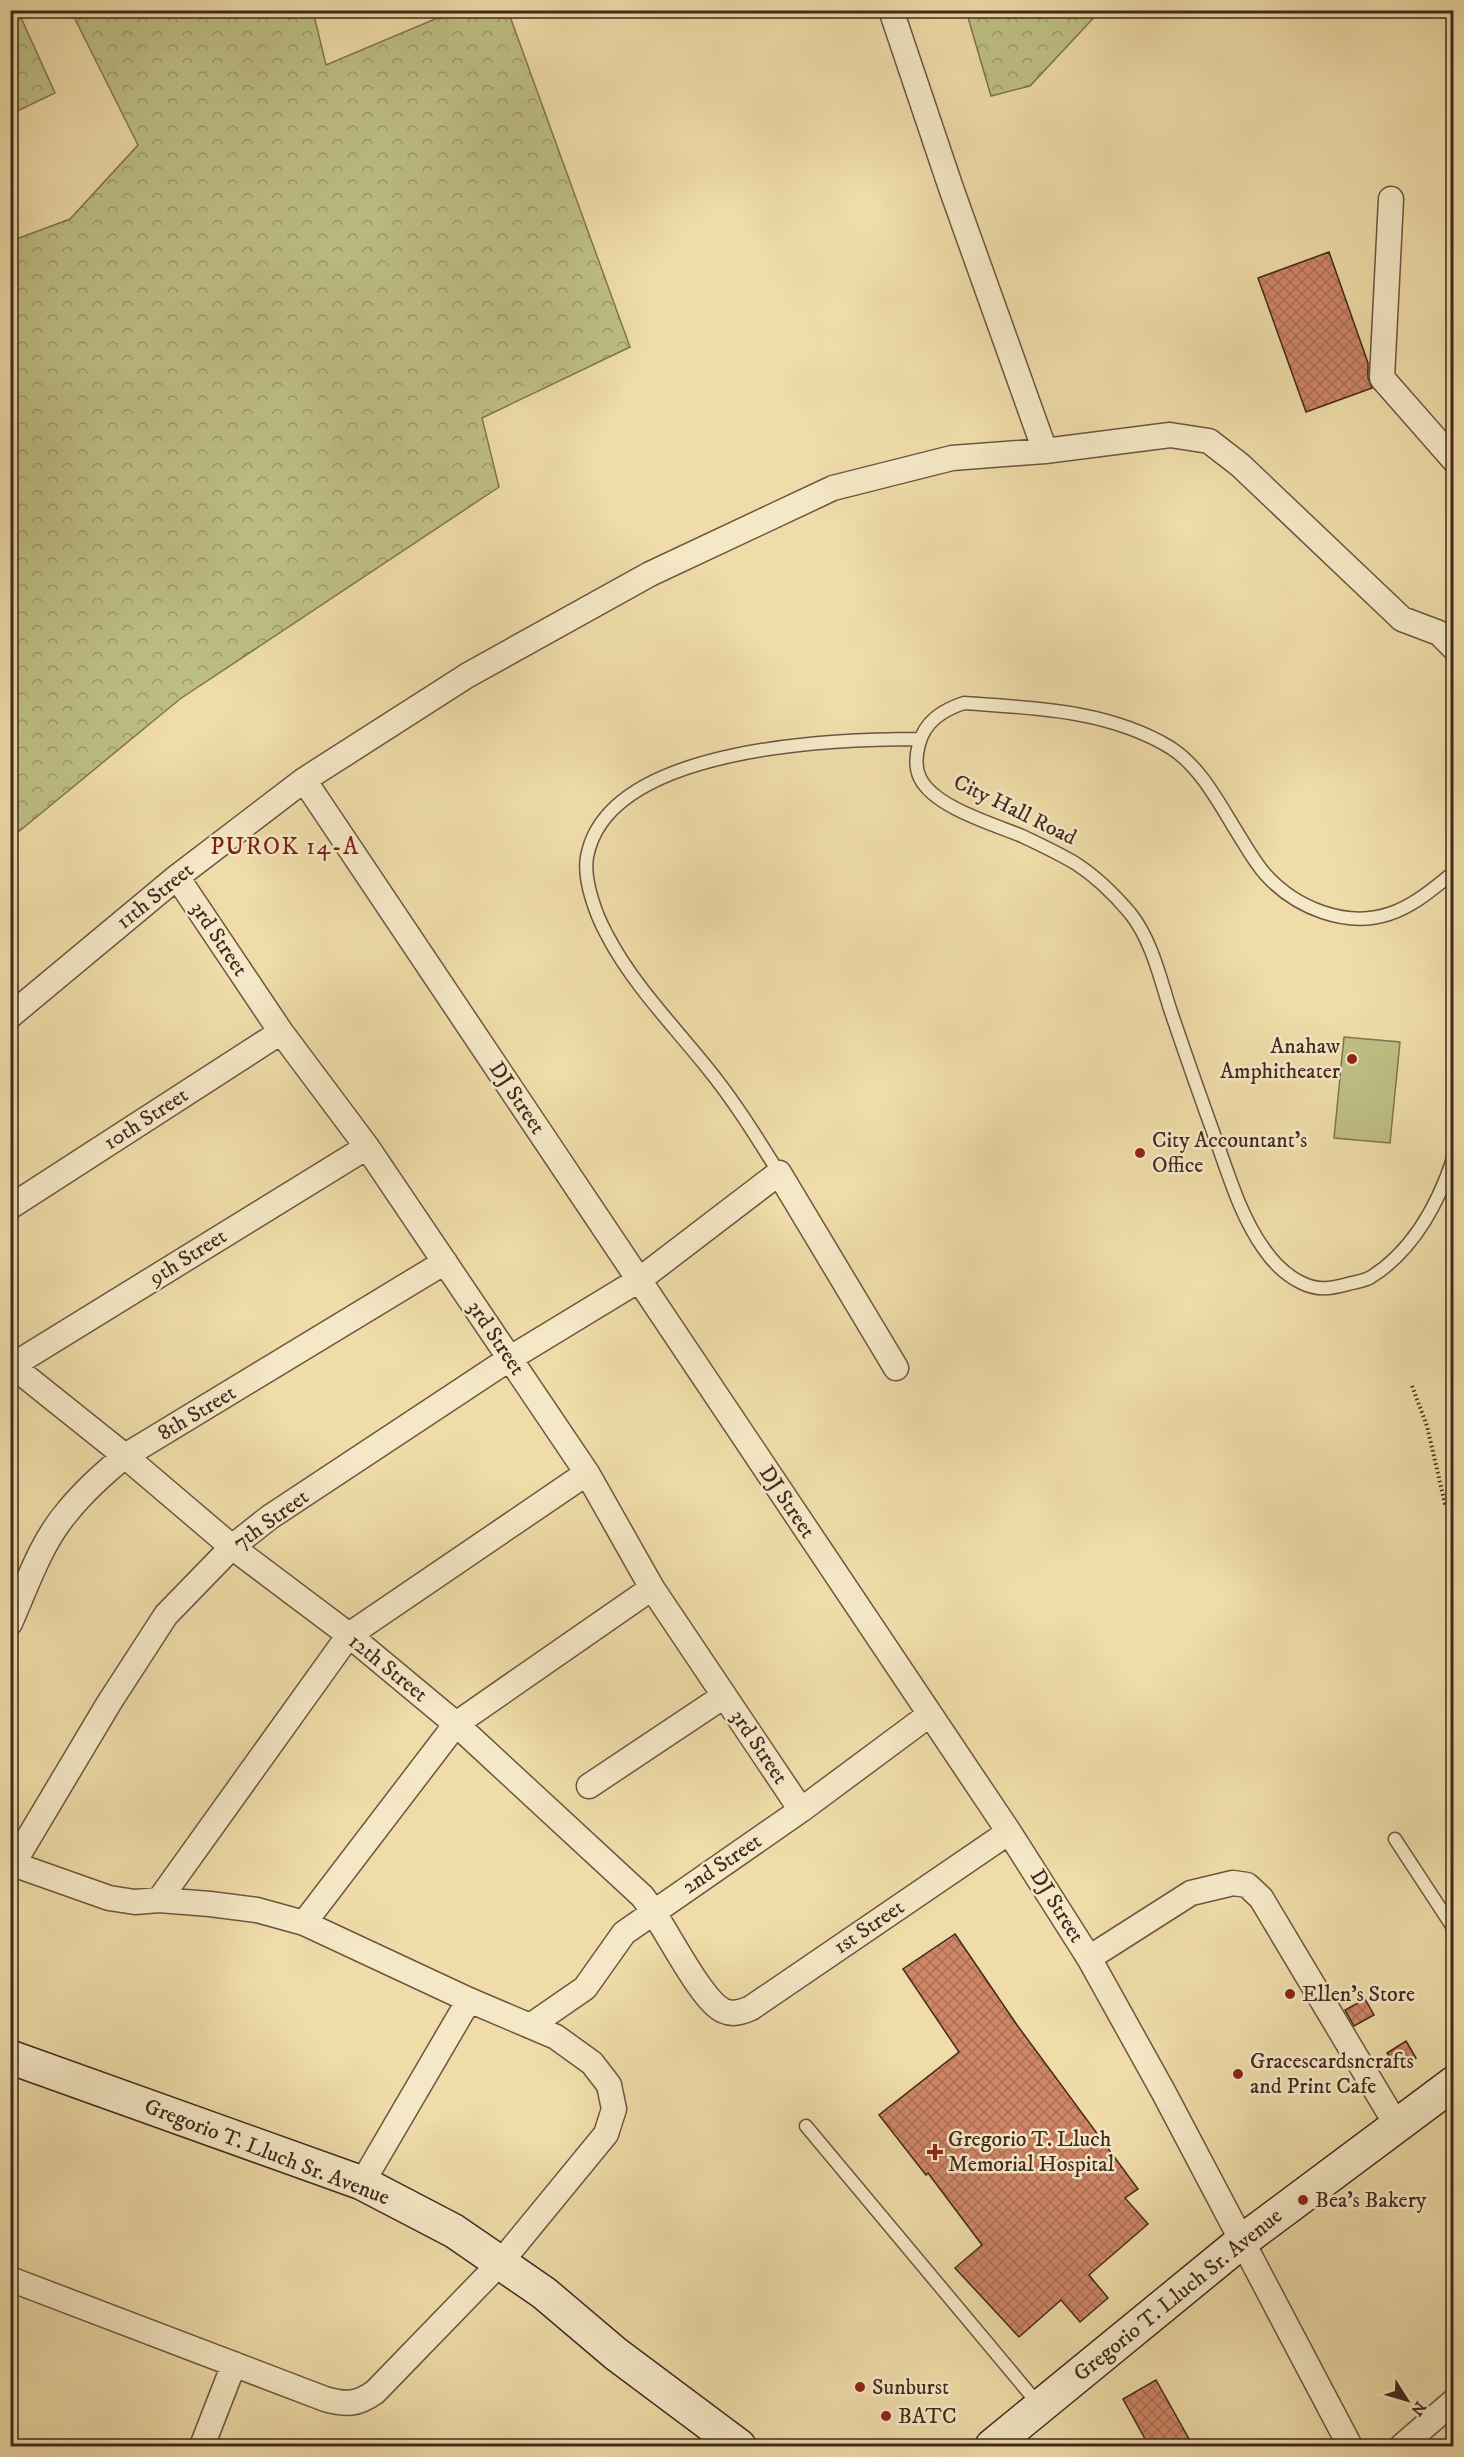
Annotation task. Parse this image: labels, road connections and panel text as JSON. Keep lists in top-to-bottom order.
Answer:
{
  "streets": {
    "main road": ["Gregorio T. Lluch Sr. Avenue"],
    "street": [
      "11th Street",
      "3rd Street",
      "DJ Street",
      "10th Street",
      "9th Street",
      "8th Street",
      "7th Street",
      "12th Street",
      "2nd Street",
      "1st Street"
    ],
    "lane": ["City Hall Road"]
  },
  "crossings": [
    ["11th Street", "3rd Street"],
    ["11th Street", "DJ Street"],
    ["3rd Street", "10th Street"],
    ["3rd Street", "9th Street"],
    ["3rd Street", "8th Street"],
    ["3rd Street", "7th Street"],
    ["3rd Street", "2nd Street"],
    ["DJ Street", "7th Street"],
    ["DJ Street", "2nd Street"],
    ["DJ Street", "1st Street"],
    ["DJ Street", "Gregorio T. Lluch Sr. Avenue"],
    ["9th Street", "12th Street"],
    ["8th Street", "12th Street"],
    ["7th Street", "12th Street"],
    ["12th Street", "2nd Street"],
    ["12th Street", "1st Street"]
  ],
  "districts": ["PUROK 14-A"],
  "places": {
    "other": [
      "Anahaw Amphitheater",
      "City Accountant's Office",
      "Ellen's Store",
      "Gracescardsncrafts and Print Cafe",
      "Bea's Bakery",
      "Sunburst",
      "BATC"
    ],
    "health": ["Gregorio T. Lluch Memorial Hospital"]
  },
  "north": "bottom right"
}
